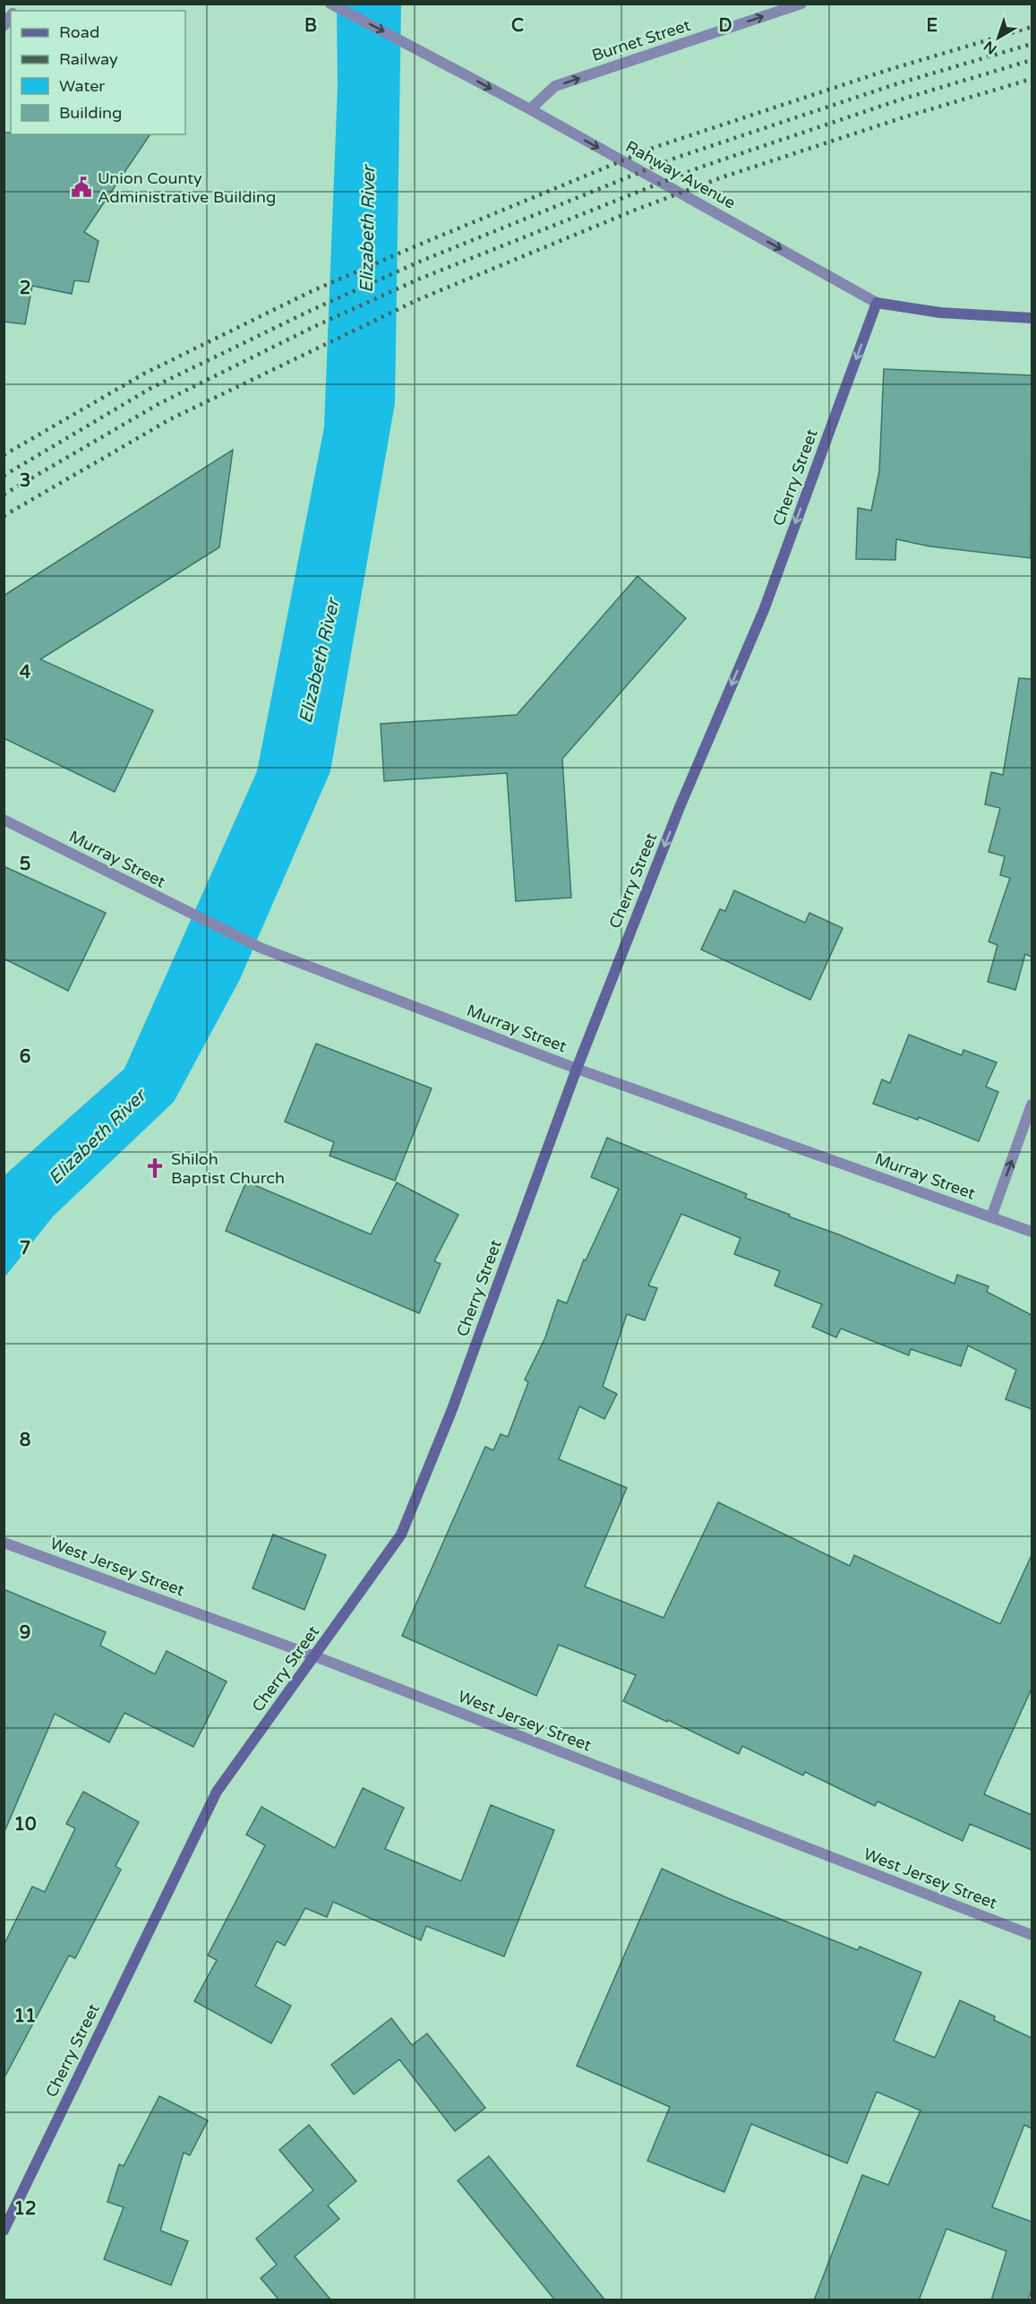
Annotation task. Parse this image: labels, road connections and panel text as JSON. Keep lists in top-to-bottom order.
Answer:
{
  "streets": {
    "main road": ["Rahway Avenue", "Cherry Street"],
    "street": ["Burnet Street", "Murray Street", "West Jersey Street"]
  },
  "crossings": [
    ["Burnet Street", "Rahway Avenue"],
    ["Rahway Avenue", "Cherry Street"],
    ["Cherry Street", "Murray Street"],
    ["Cherry Street", "West Jersey Street"]
  ],
  "one_way": ["Burnet Street", "Rahway Avenue", "Cherry Street"],
  "water": ["Elizabeth River"],
  "places": {
    "public building": ["Union County Administrative Building"],
    "church": ["Shiloh Baptist Church"]
  },
  "legend": [
    "Road",
    "Railway",
    "Water",
    "Building"
  ],
  "north": "bottom left",
  "grid": {
    "columns": [
      "B",
      "C",
      "D",
      "E"
    ],
    "rows": [
      "2",
      "3",
      "4",
      "5",
      "6",
      "7",
      "8",
      "9",
      "10",
      "11",
      "12"
    ]
  }
}
